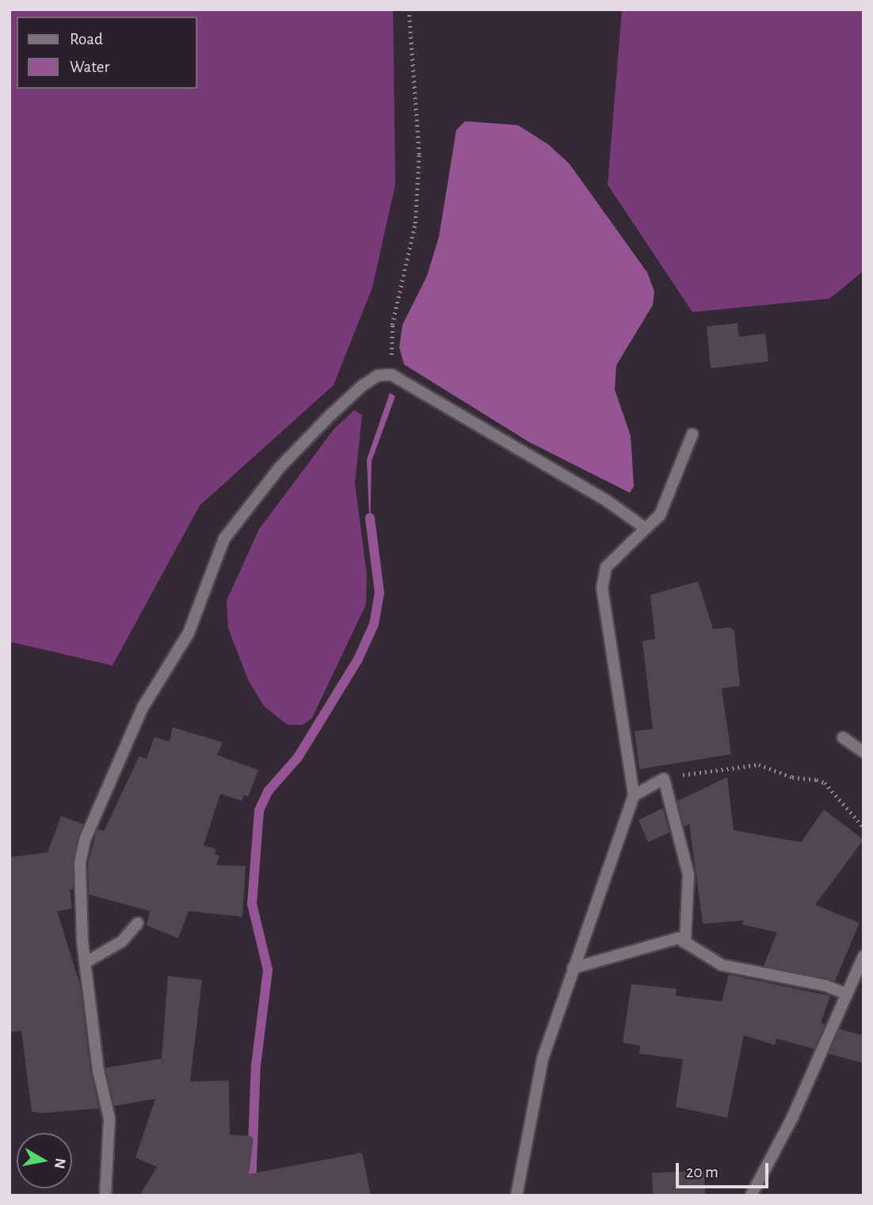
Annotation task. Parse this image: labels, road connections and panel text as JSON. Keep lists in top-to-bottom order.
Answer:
{
  "legend": ["Road", "Water"],
  "scale_bar": "20 m",
  "north": "right"
}
